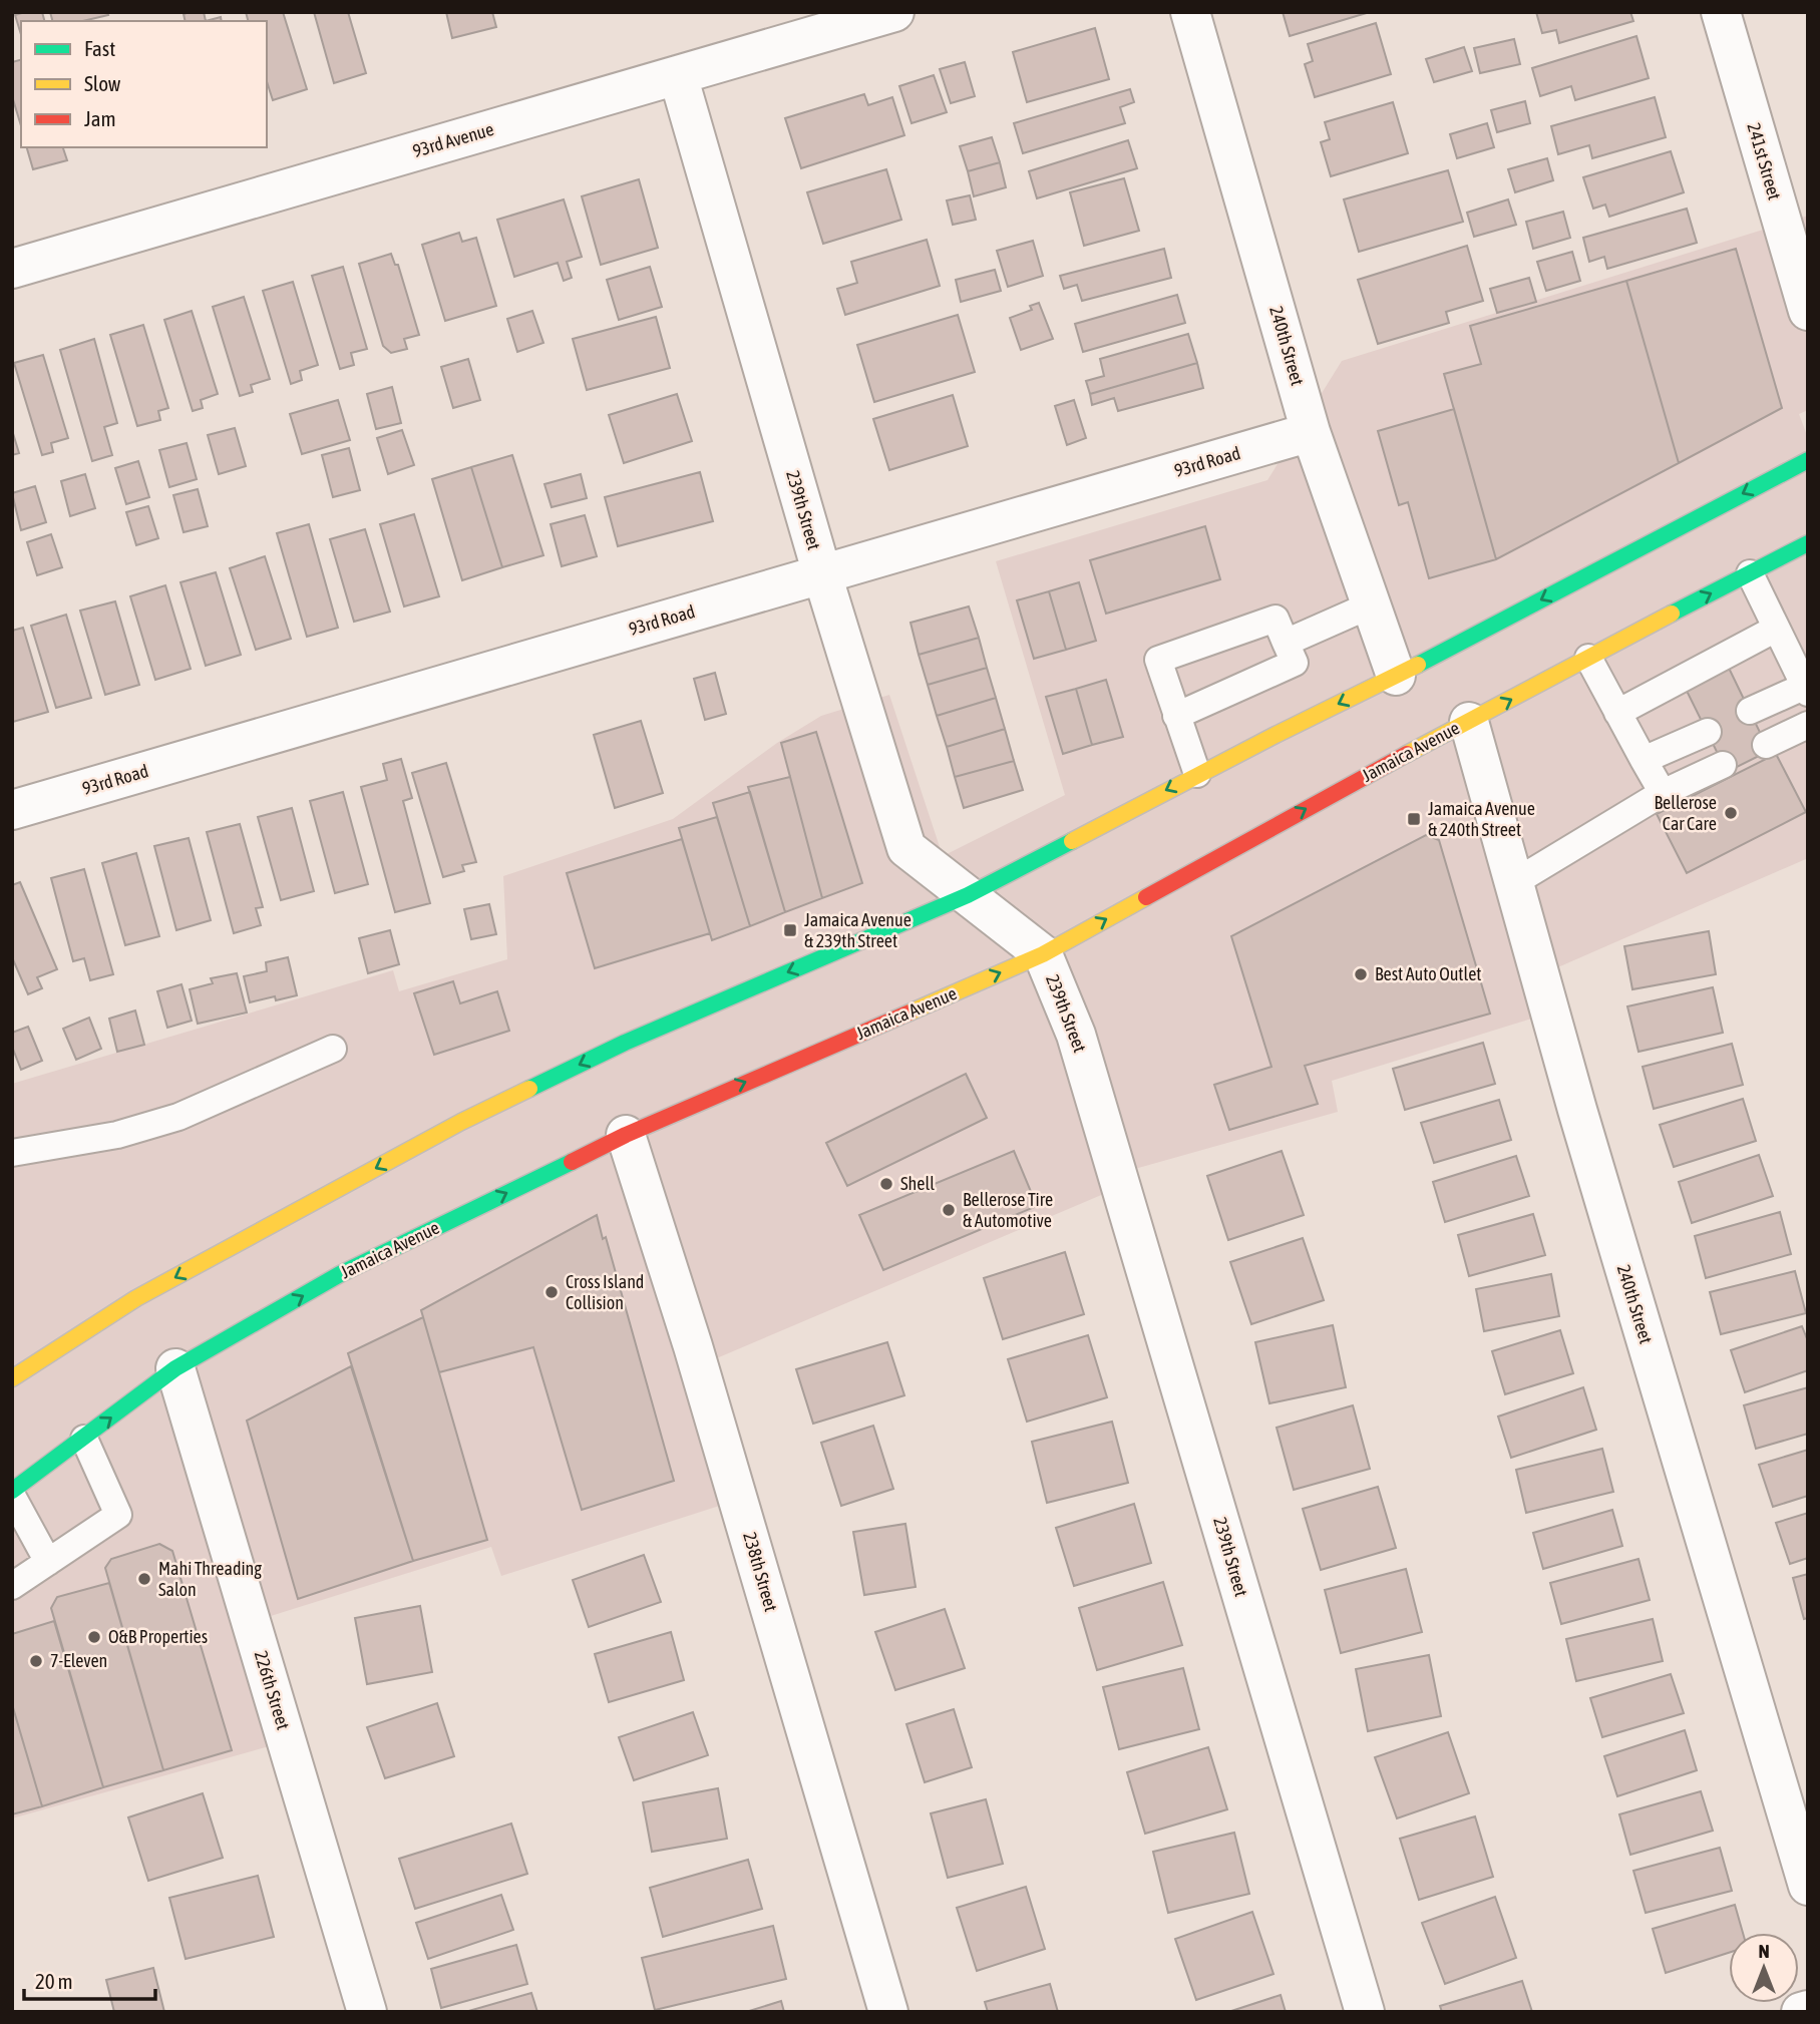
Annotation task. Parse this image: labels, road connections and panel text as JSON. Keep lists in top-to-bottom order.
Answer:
{
  "streets": {
    "main road": ["Jamaica Avenue"],
    "street": [
      "93rd Avenue",
      "241st Street",
      "240th Street",
      "93rd Road",
      "239th Street",
      "238th Street",
      "226th Street"
    ]
  },
  "crossings": [
    ["93rd Avenue", "239th Street"],
    ["240th Street", "93rd Road"],
    ["240th Street", "Jamaica Avenue"],
    ["93rd Road", "239th Street"],
    ["239th Street", "Jamaica Avenue"],
    ["Jamaica Avenue", "238th Street"],
    ["Jamaica Avenue", "226th Street"]
  ],
  "places": {
    "other": [
      "Bellerose Car Care",
      "Best Auto Outlet",
      "Shell",
      "Bellerose Tire & Automotive",
      "Cross Island Collision",
      "Mahi Threading Salon",
      "O&B Properties",
      "7-Eleven"
    ],
    "transit": ["Jamaica Avenue & 240th Street", "Jamaica Avenue & 239th Street"]
  },
  "legend": ["Fast", "Slow", "Jam"],
  "scale_bar": "20 m",
  "north": "top"
}
